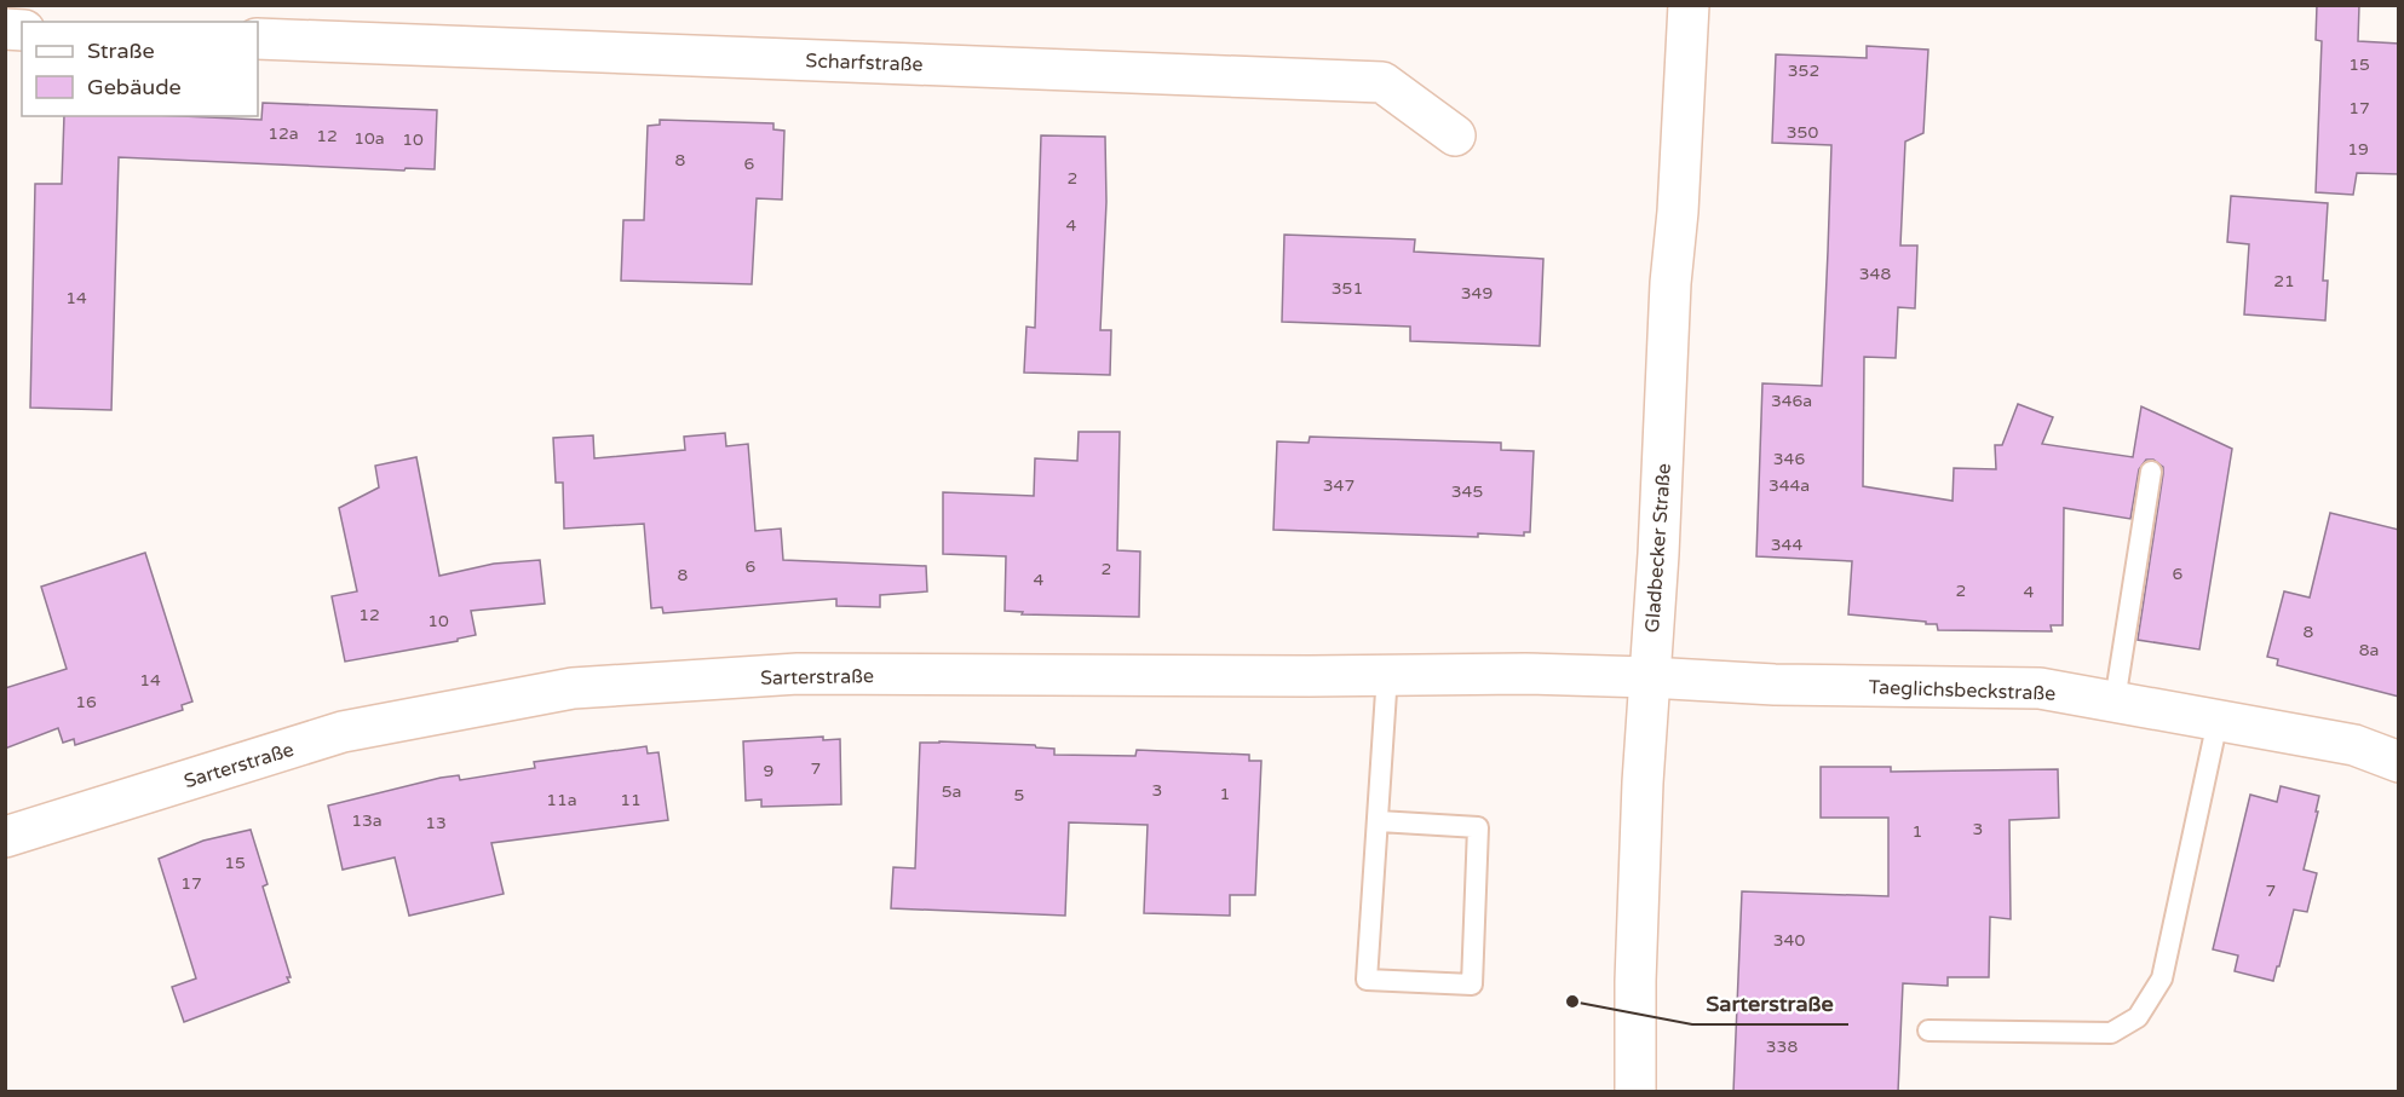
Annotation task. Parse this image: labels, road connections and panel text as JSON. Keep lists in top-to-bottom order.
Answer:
{
  "streets": {
    "street": [
      "Scharfstraße",
      "Gladbecker Straße",
      "Sarterstraße",
      "Taeglichsbeckstraße"
    ]
  },
  "crossings": [
    ["Gladbecker Straße", "Sarterstraße"],
    ["Gladbecker Straße", "Taeglichsbeckstraße"],
    ["Sarterstraße", "Taeglichsbeckstraße"]
  ],
  "places": ["Sarterstraße"],
  "house_numbers": [
    "15",
    "352",
    "17",
    "350",
    "12a",
    "12",
    "10a",
    "10",
    "19",
    "8",
    "6",
    "2",
    "4",
    "348",
    "21",
    "351",
    "349",
    "14",
    "346a",
    "346",
    "347",
    "344a",
    "345",
    "344",
    "6",
    "2",
    "6",
    "8",
    "4",
    "2",
    "4",
    "12",
    "10",
    "8",
    "8a",
    "14",
    "16",
    "7",
    "9",
    "3",
    "5a",
    "1",
    "5",
    "11a",
    "11",
    "13a",
    "13",
    "3",
    "1",
    "15",
    "17",
    "7",
    "340",
    "338"
  ],
  "legend": ["Straße", "Gebäude"]
}
